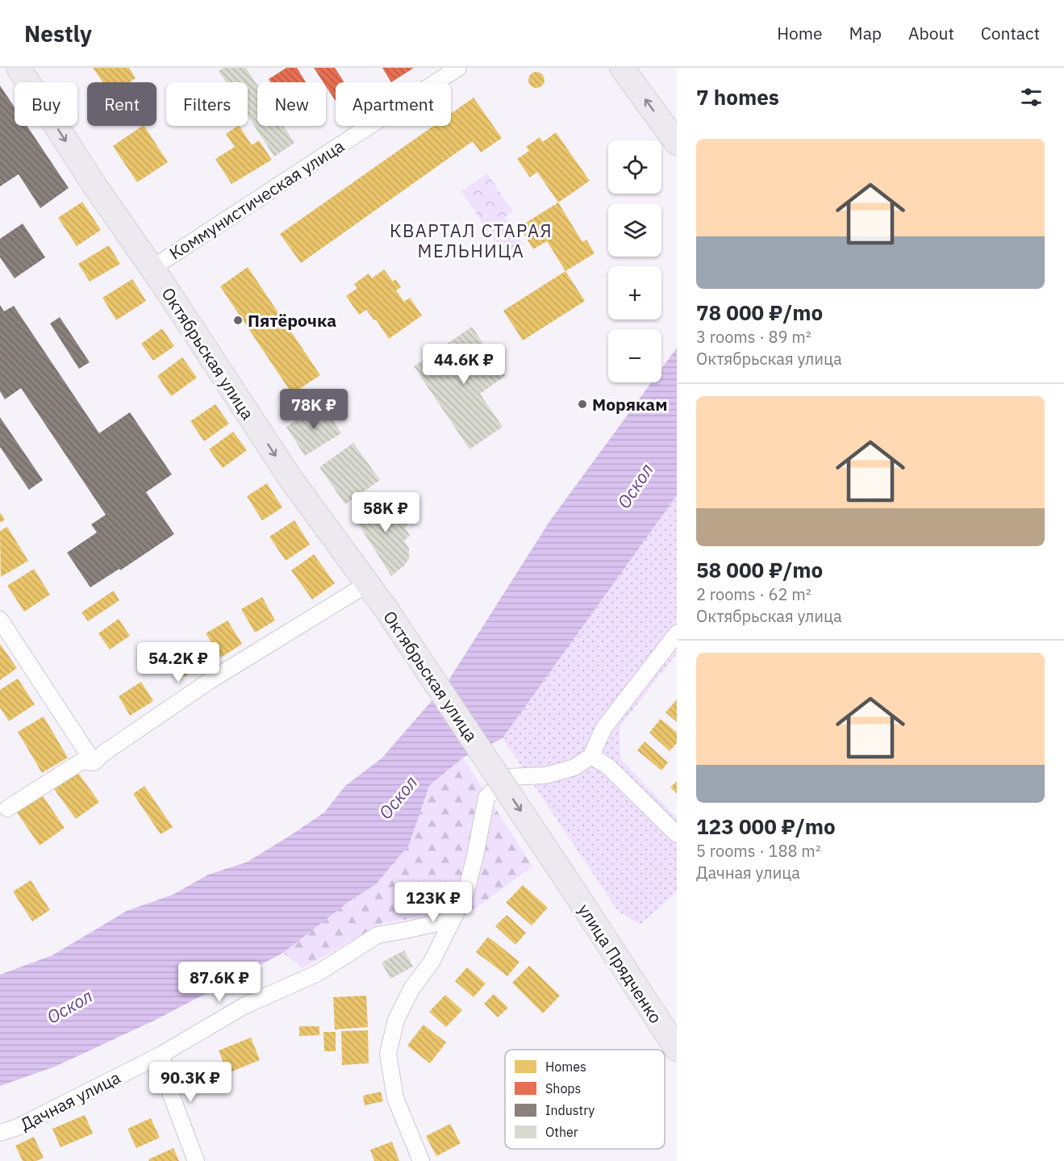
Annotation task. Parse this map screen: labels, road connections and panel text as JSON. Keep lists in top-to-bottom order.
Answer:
{
  "streets": {
    "main road": ["Октябрьская улица", "улица Прядченко"],
    "street": ["Коммунистическая улица", "Дачная улица"]
  },
  "crossings": [
    ["Коммунистическая улица", "Октябрьская улица"],
    ["Октябрьская улица", "улица Прядченко"]
  ],
  "one_way": ["Октябрьская улица"],
  "districts": ["КВАРТАЛ СТАРАЯ МЕЛЬНИЦА"],
  "water": ["Оскол"],
  "places": ["Пятёрочка", "Морякам"],
  "legend": [
    "Homes",
    "Shops",
    "Industry",
    "Other"
  ],
  "page": {
    "header": "Nestly",
    "nav": [
      "Home",
      "Map",
      "About",
      "Contact"
    ],
    "heading": "7 homes",
    "chip": [
      "Buy",
      "Rent",
      "Filters",
      "New",
      "Apartment"
    ],
    "list": [
      {
        "name": "78 000 ₽/mo",
        "note": "3 rooms · 89 m² · Октябрьская улица"
      },
      {
        "name": "58 000 ₽/mo",
        "note": "2 rooms · 62 m² · Октябрьская улица"
      },
      {
        "name": "123 000 ₽/mo",
        "note": "5 rooms · 188 m² · Дачная улица"
      }
    ],
    "map_buttons": ["+", "−"],
    "price": [
      "44.6K ₽",
      "78K ₽",
      "58K ₽",
      "54.2K ₽",
      "123K ₽",
      "87.6K ₽",
      "90.3K ₽"
    ]
  }
}
